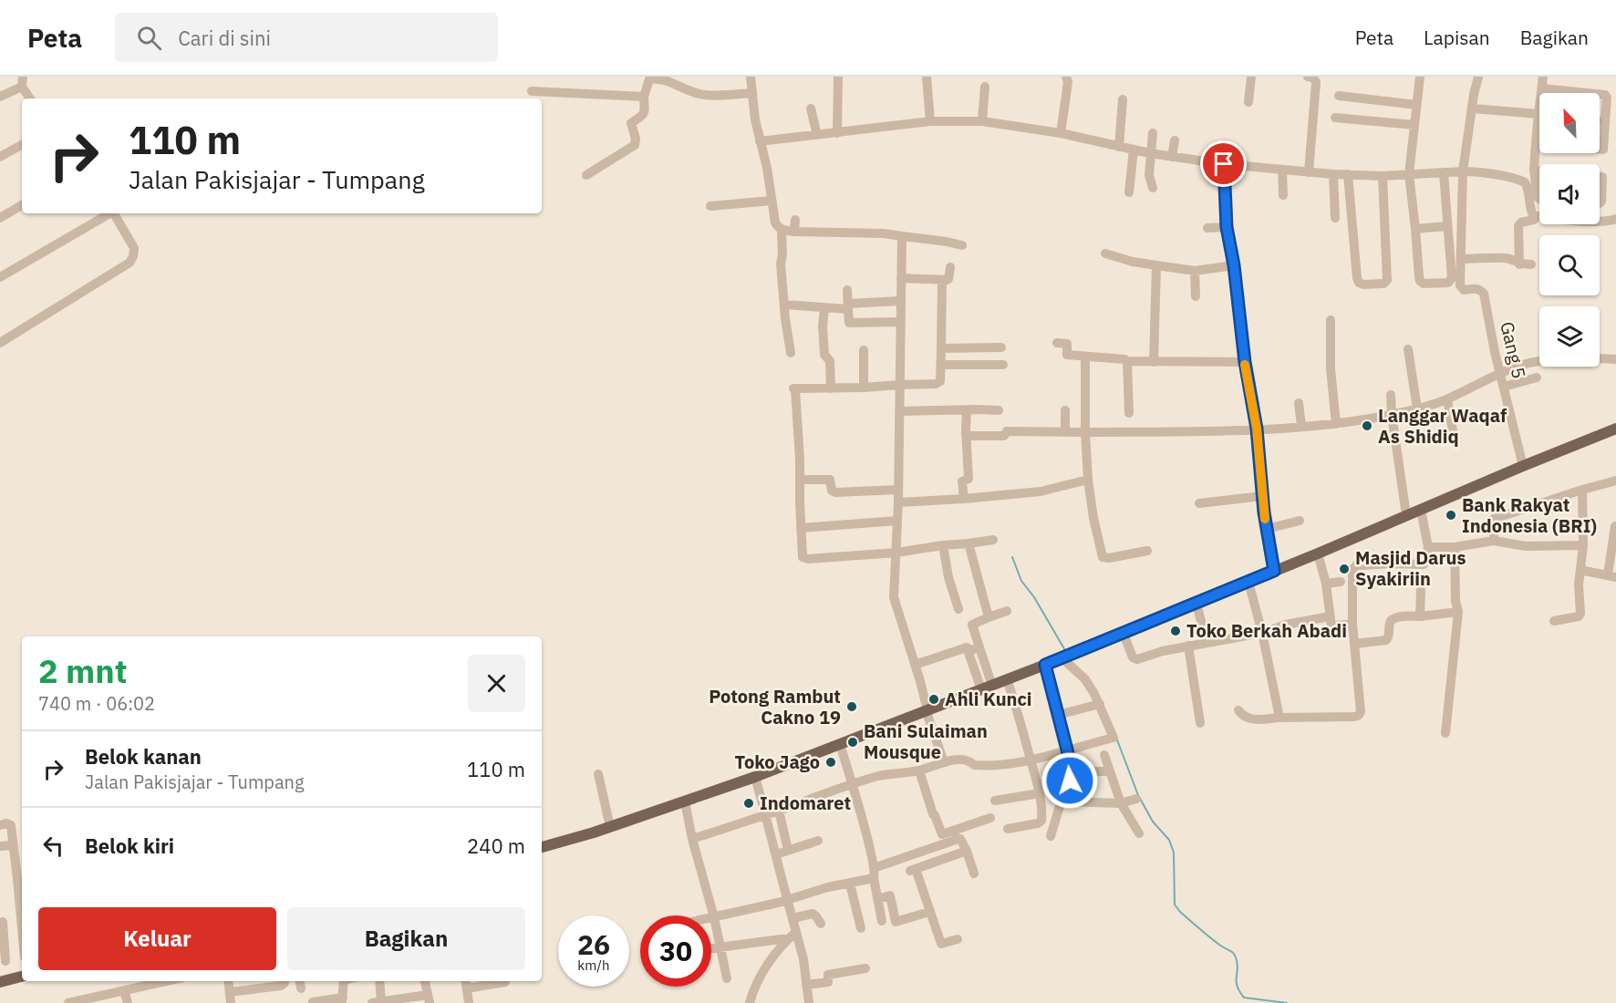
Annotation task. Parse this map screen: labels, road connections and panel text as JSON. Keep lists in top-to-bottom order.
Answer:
{
  "streets": {
    "street": ["Gang 5"]
  },
  "places": [
    "Langgar Waqaf As Shidiq",
    "Bank Rakyat Indonesia (BRI)",
    "Masjid Darus Syakiriin",
    "Toko Berkah Abadi",
    "Ahli Kunci",
    "Potong Rambut Cakno 19",
    "Bani Sulaiman Mousque",
    "Toko Jago",
    "Indomaret"
  ],
  "north": "top left",
  "page": {
    "header": "Peta",
    "search": "Cari di sini",
    "nav": ["Peta", "Lapisan", "Bagikan"],
    "turn": ["110 m", "Jalan Pakisjajar - Tumpang"],
    "heading": ["2 mnt", "740 m · 06:02"],
    "list": [
      {
        "name": "Belok kanan",
        "note": "Jalan Pakisjajar - Tumpang",
        "value": "110 m"
      },
      {
        "name": "Belok kiri",
        "value": "240 m"
      }
    ],
    "buttons": ["Keluar", "Bagikan"],
    "speed": "26 km/h",
    "limit": "30"
  }
}
